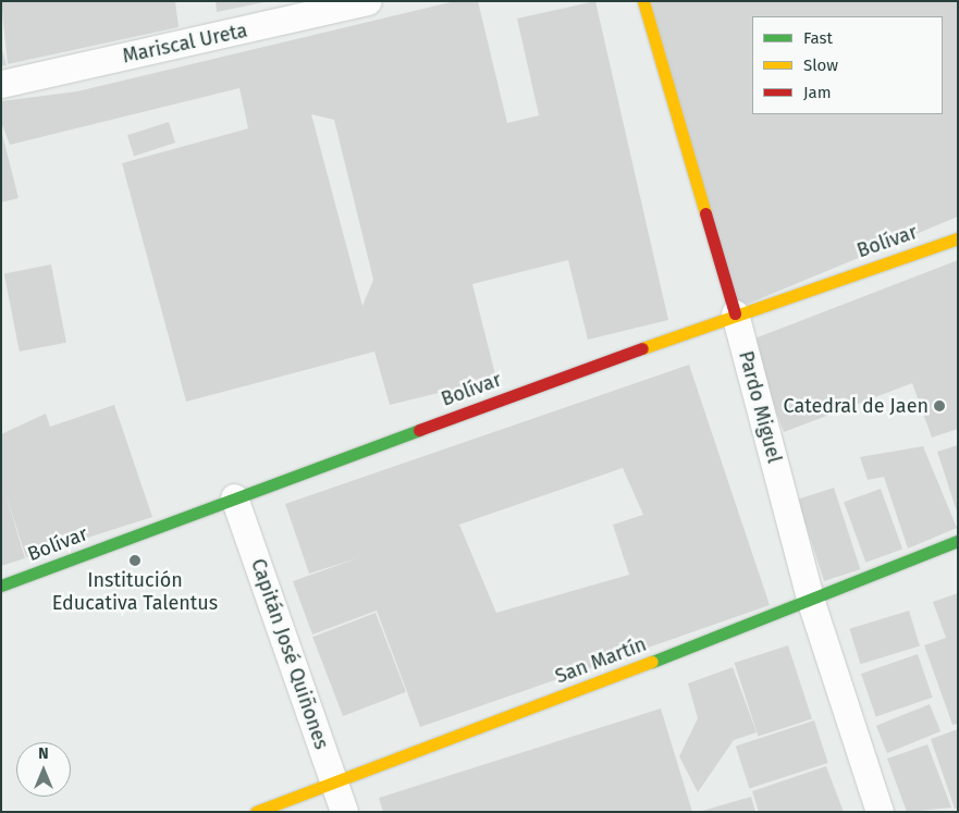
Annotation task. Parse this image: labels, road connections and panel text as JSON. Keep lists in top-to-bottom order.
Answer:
{
  "streets": {
    "street": [
      "Mariscal Ureta",
      "Bolívar",
      "Pardo Miguel",
      "Capitán José Quiñones",
      "San Martín"
    ]
  },
  "crossings": [
    ["Bolívar", "Pardo Miguel"],
    ["Bolívar", "Capitán José Quiñones"],
    ["Pardo Miguel", "San Martín"],
    ["Capitán José Quiñones", "San Martín"]
  ],
  "places": ["Catedral de Jaen", "Institución Educativa Talentus"],
  "legend": ["Fast", "Slow", "Jam"],
  "north": "top"
}
